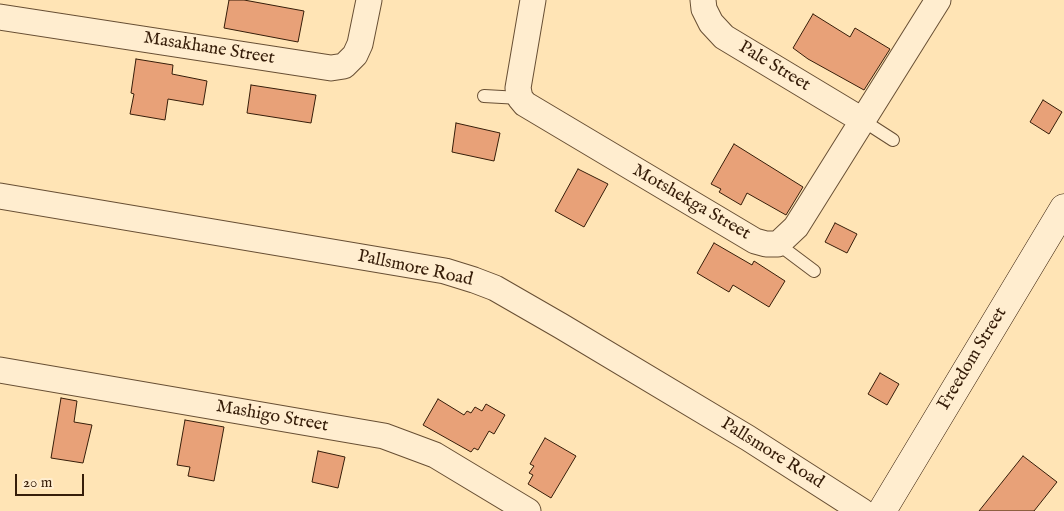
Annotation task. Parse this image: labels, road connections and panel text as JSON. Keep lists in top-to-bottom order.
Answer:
{
  "streets": {
    "street": [
      "Masakhane Street",
      "Pale Street",
      "Motshekga Street",
      "Pallsmore Road",
      "Freedom Street",
      "Mashigo Street"
    ]
  },
  "scale_bar": "20 m"
}
